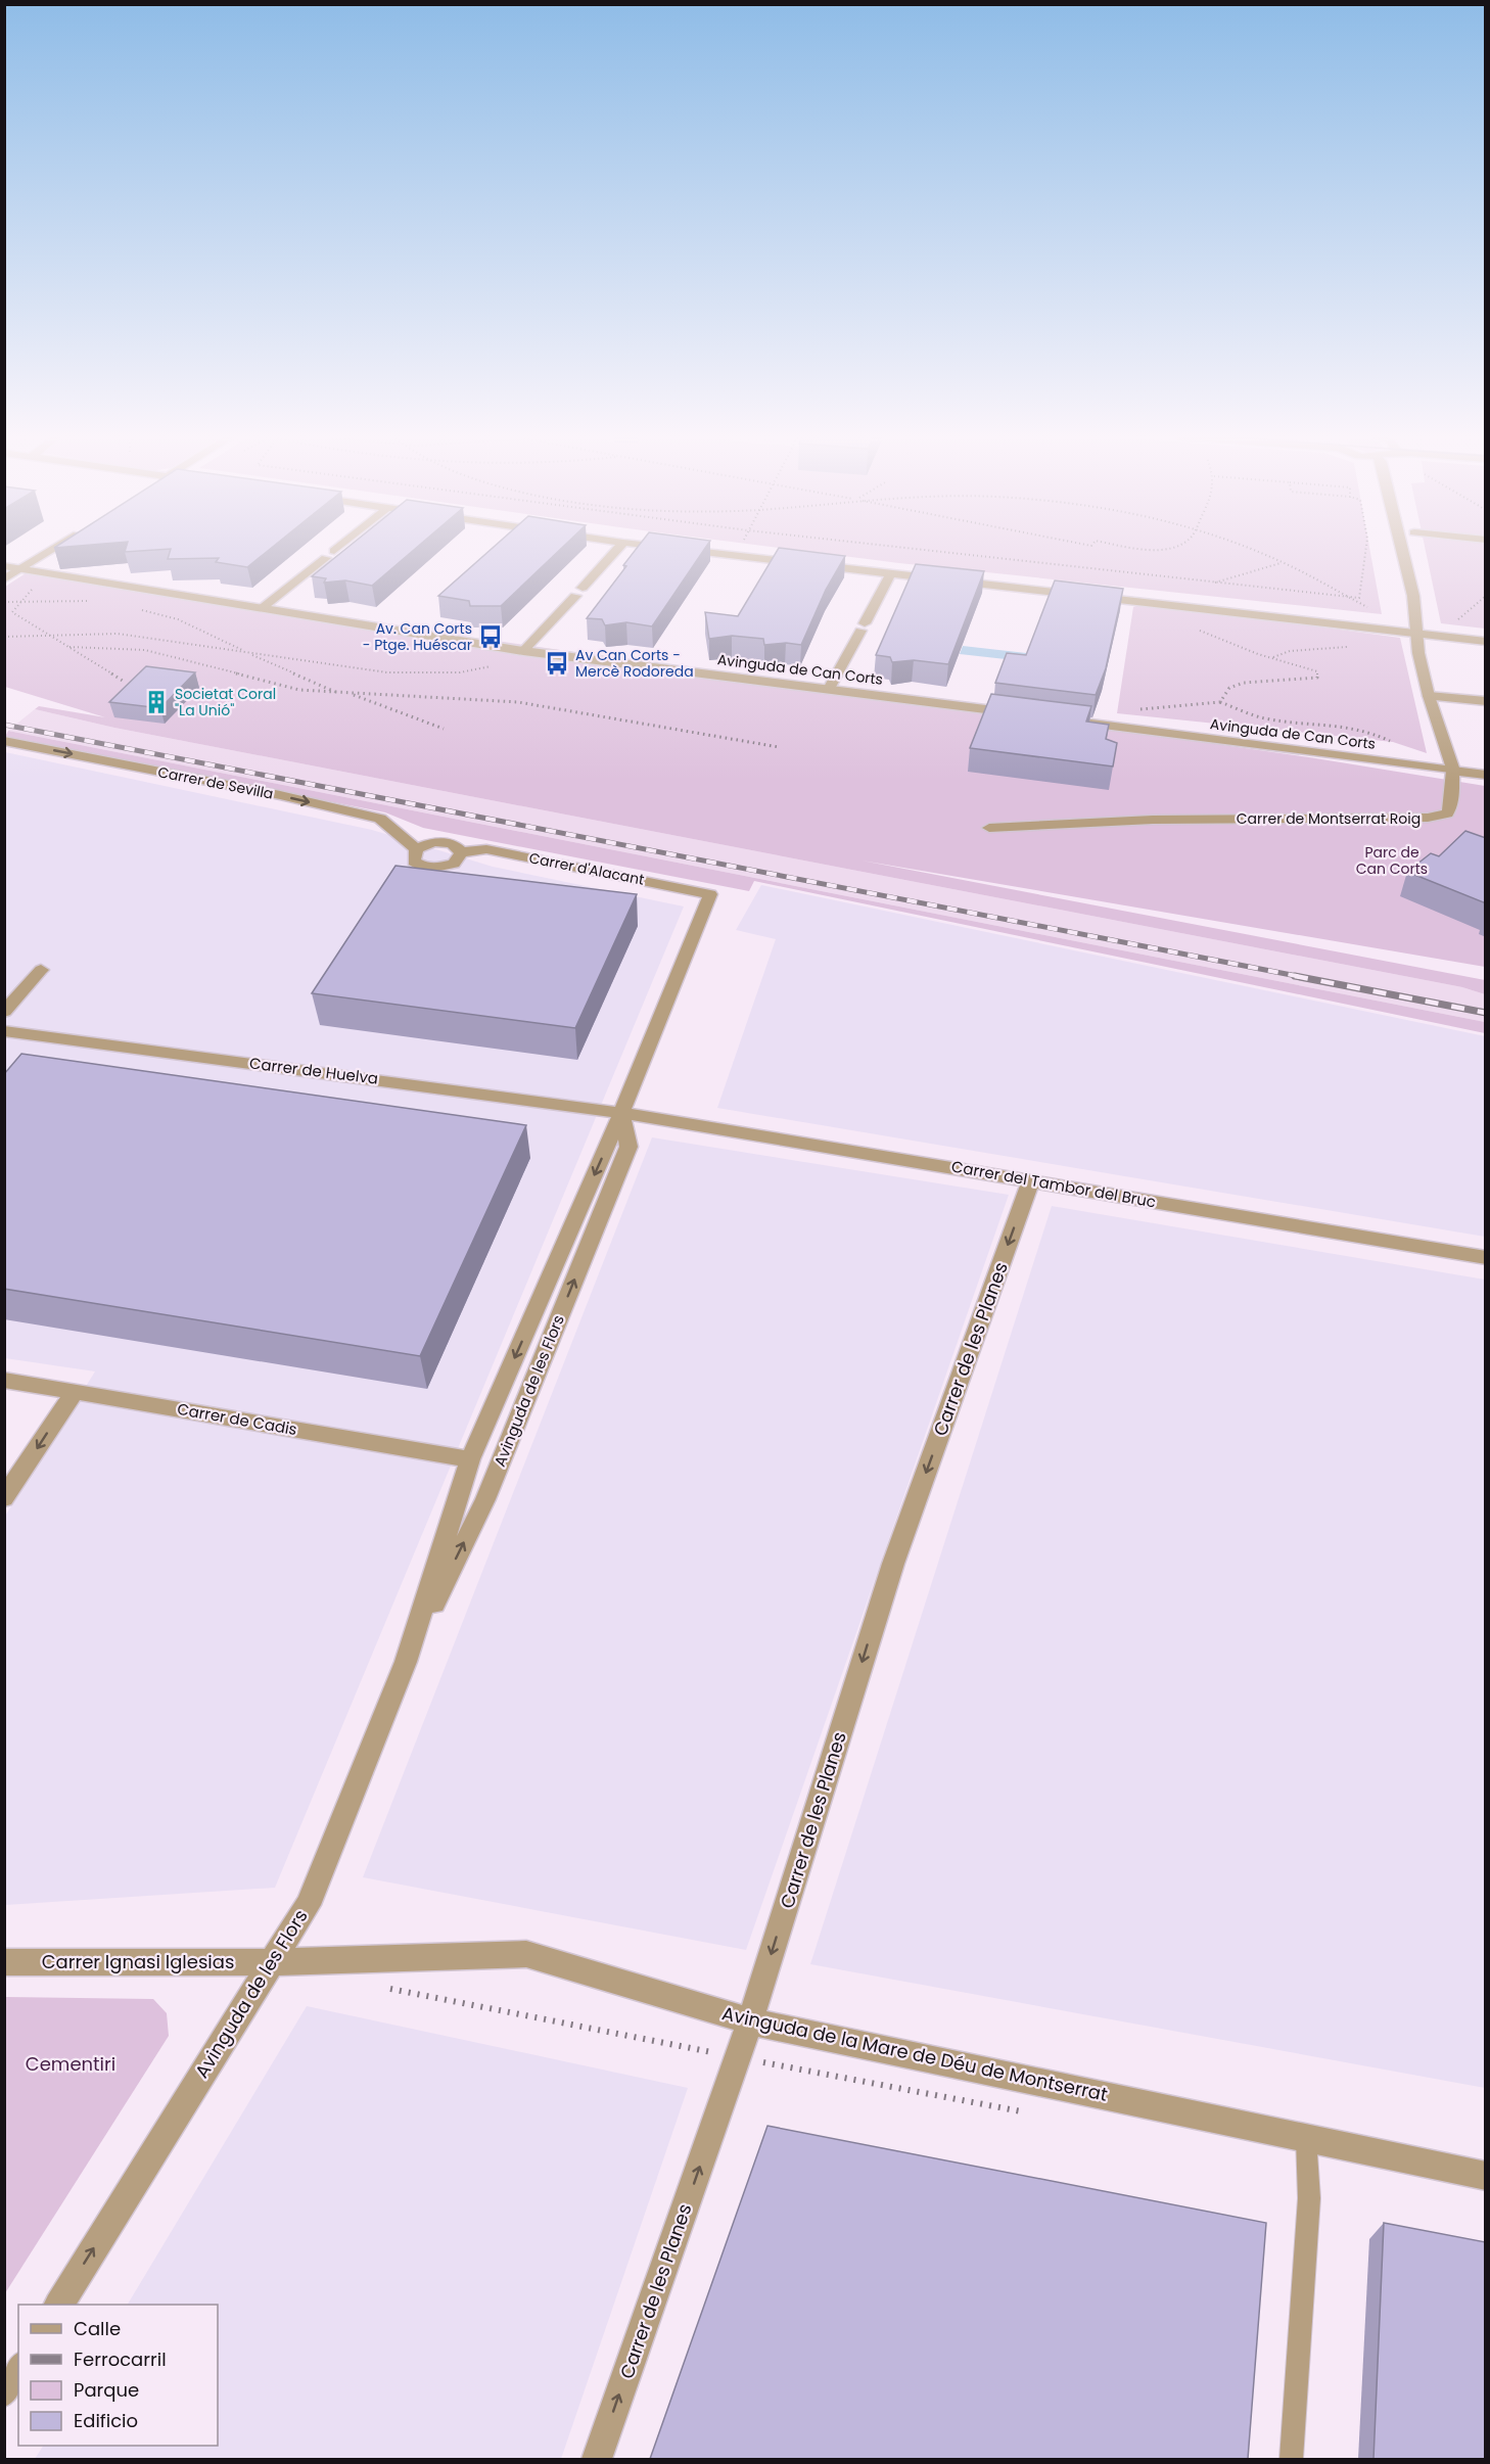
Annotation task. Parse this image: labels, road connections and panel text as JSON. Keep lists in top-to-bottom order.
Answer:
{
  "streets": {
    "street": [
      "Avinguda de Can Corts",
      "Carrer de Sevilla",
      "Carrer de Montserrat Roig",
      "Carrer d'Alacant",
      "Carrer de Huelva",
      "Carrer del Tambor del Bruc",
      "Carrer de les Planes",
      "Avinguda de les Flors",
      "Carrer de Cadis",
      "Carrer Ignasi Iglesias",
      "Avinguda de la Mare de Déu de Montserrat"
    ]
  },
  "crossings": [
    ["Avinguda de Can Corts", "Carrer de Montserrat Roig"],
    ["Carrer de Sevilla", "Carrer d'Alacant"],
    ["Carrer d'Alacant", "Avinguda de les Flors"],
    ["Carrer de Huelva", "Carrer del Tambor del Bruc"],
    ["Carrer de Huelva", "Avinguda de les Flors"],
    ["Carrer del Tambor del Bruc", "Carrer de les Planes"],
    ["Carrer del Tambor del Bruc", "Avinguda de les Flors"],
    ["Carrer de les Planes", "Avinguda de la Mare de Déu de Montserrat"],
    ["Avinguda de les Flors", "Carrer de Cadis"],
    ["Avinguda de les Flors", "Carrer Ignasi Iglesias"],
    ["Avinguda de les Flors", "Avinguda de la Mare de Déu de Montserrat"],
    ["Carrer Ignasi Iglesias", "Avinguda de la Mare de Déu de Montserrat"]
  ],
  "one_way": ["Carrer de Sevilla"],
  "parks": ["Parc de Can Corts", "Cementiri"],
  "places": {
    "bus stop": ["Av. Can Corts - Ptge. Huéscar", "Av Can Corts - Mercè Rodoreda"],
    "building": ["Societat Coral \"La Unió\""]
  },
  "legend": [
    "Calle",
    "Ferrocarril",
    "Parque",
    "Edificio"
  ]
}
